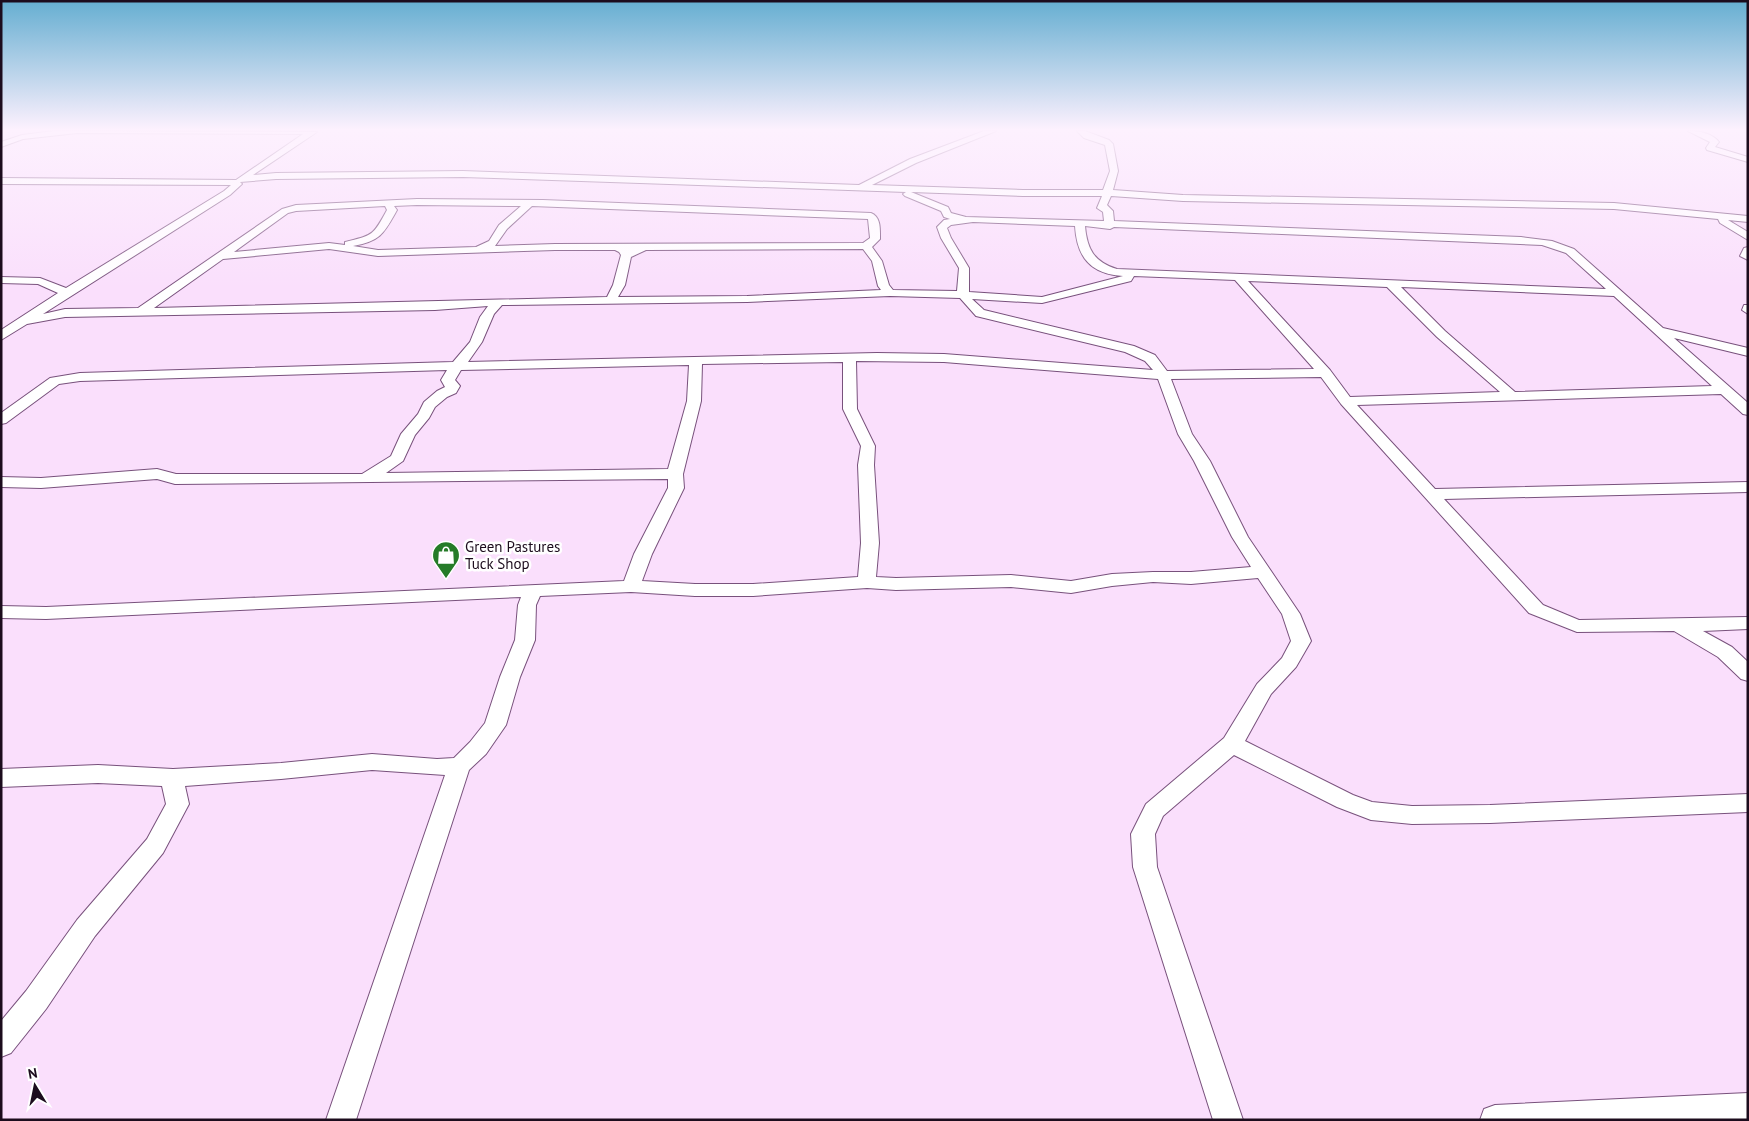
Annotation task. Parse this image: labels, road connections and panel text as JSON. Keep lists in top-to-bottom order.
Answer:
{
  "places": {
    "shop": ["Green Pastures Tuck Shop"]
  },
  "north": "top"
}
